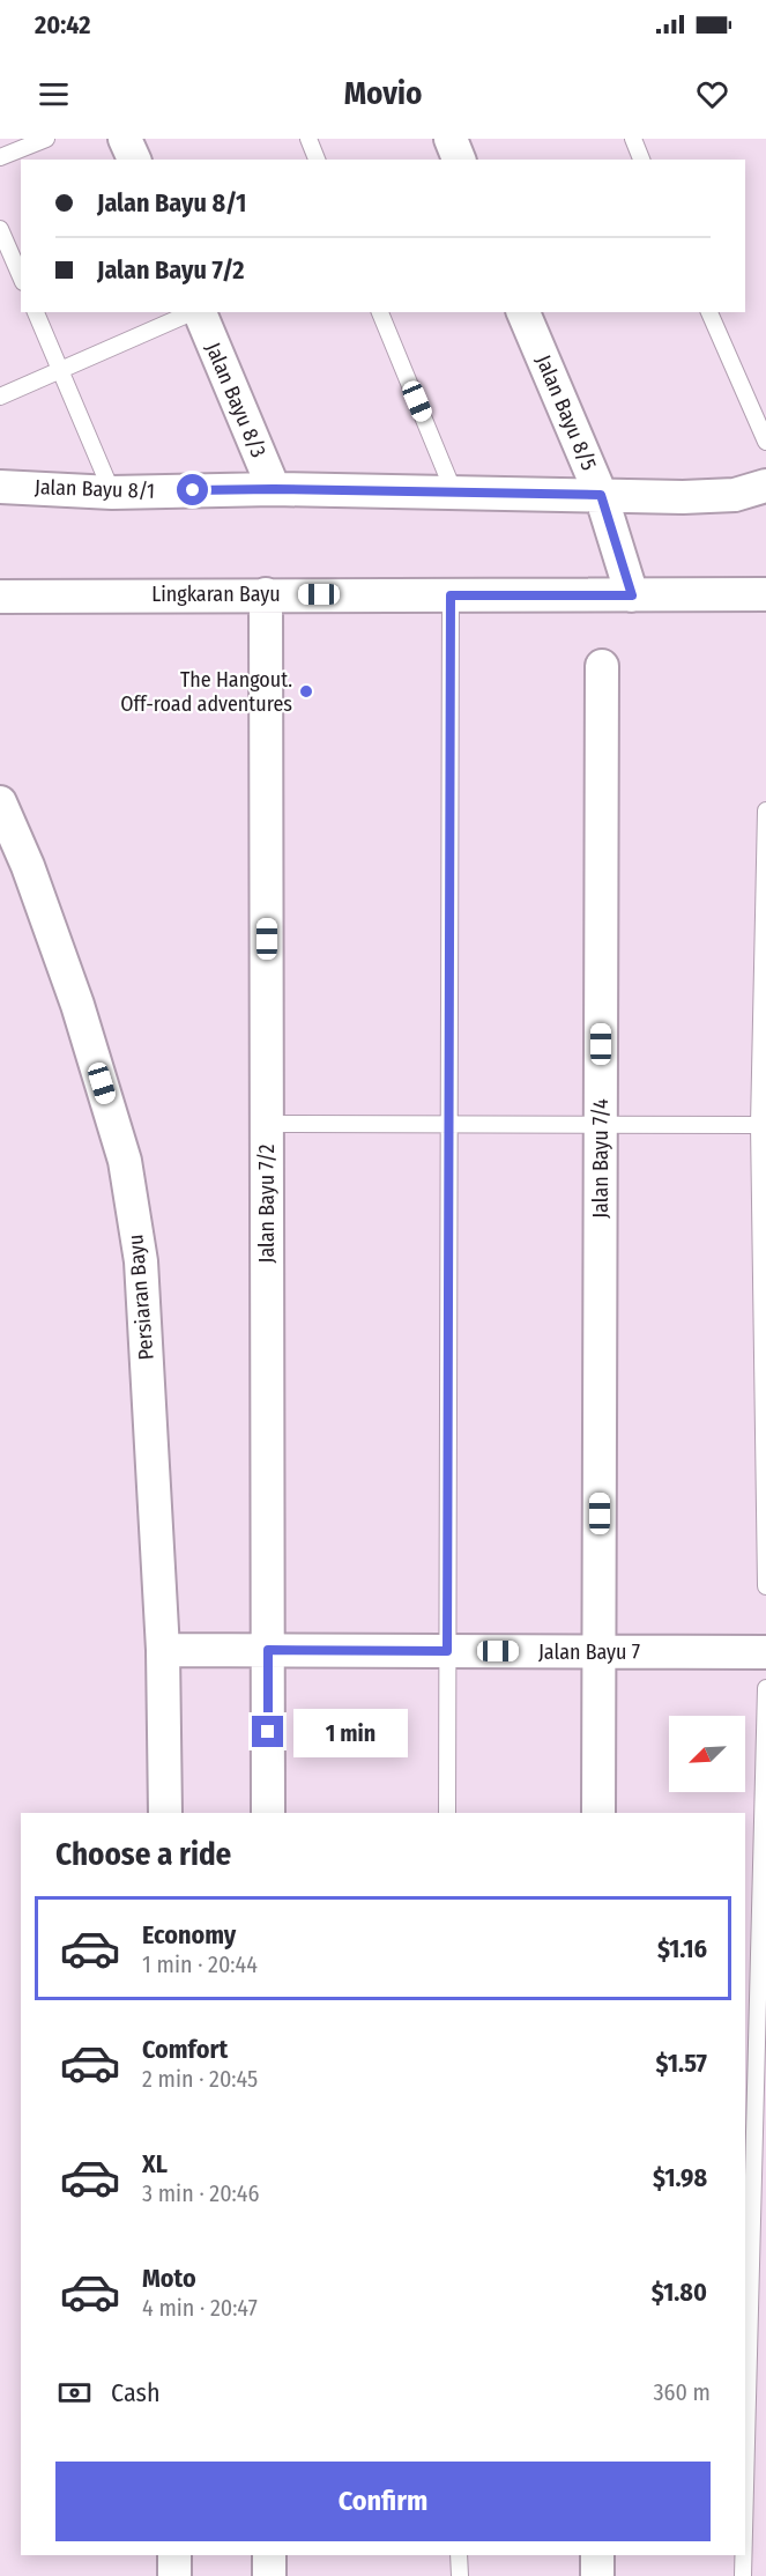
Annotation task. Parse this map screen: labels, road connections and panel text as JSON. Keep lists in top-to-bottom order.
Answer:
{
  "streets": {
    "street": [
      "Jalan Bayu 8/3",
      "Jalan Bayu 8/5",
      "Jalan Bayu 8/1",
      "Lingkaran Bayu",
      "Jalan Bayu 7/4",
      "Jalan Bayu 7/2",
      "Persiaran Bayu",
      "Jalan Bayu 7"
    ]
  },
  "crossings": [
    ["Jalan Bayu 8/3", "Jalan Bayu 8/1"],
    ["Jalan Bayu 8/5", "Jalan Bayu 8/1"],
    ["Jalan Bayu 8/5", "Lingkaran Bayu"],
    ["Lingkaran Bayu", "Jalan Bayu 7/2"],
    ["Jalan Bayu 7/4", "Jalan Bayu 7"],
    ["Jalan Bayu 7/2", "Jalan Bayu 7"],
    ["Persiaran Bayu", "Jalan Bayu 7"]
  ],
  "places": ["The Hangout. Off-road adventures"],
  "north": "bottom left",
  "page": {
    "status": "20:42",
    "header": "Movio",
    "banner": ["Jalan Bayu 8/1", "Jalan Bayu 7/2"],
    "bubble": "1 min",
    "heading": "Choose a ride",
    "list": [
      {
        "name": "Economy",
        "note": "1 min · 20:44",
        "value": "$1.16"
      },
      {
        "name": "Comfort",
        "note": "2 min · 20:45",
        "value": "$1.57"
      },
      {
        "name": "XL",
        "note": "3 min · 20:46",
        "value": "$1.98"
      },
      {
        "name": "Moto",
        "note": "4 min · 20:47",
        "value": "$1.80"
      }
    ],
    "pay": ["Cash", "360 m"],
    "buttons": "Confirm"
  }
}
